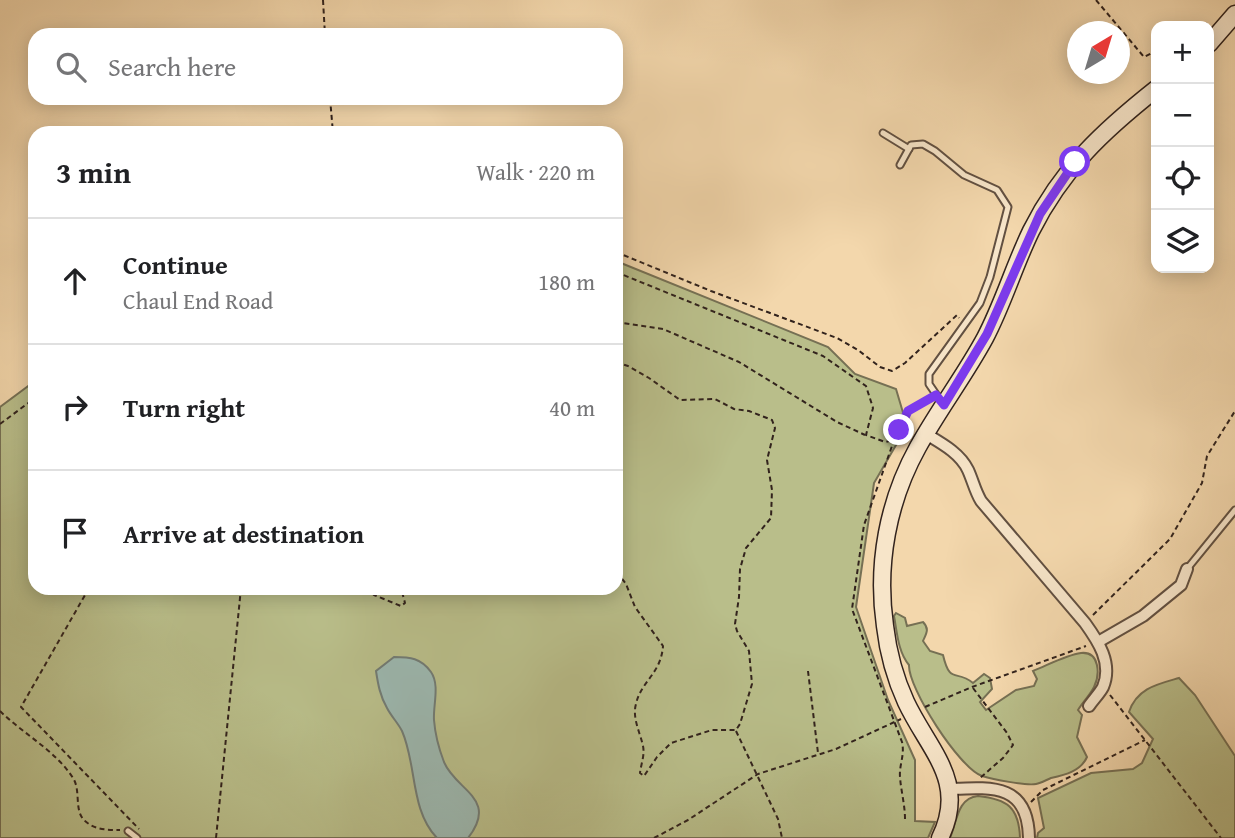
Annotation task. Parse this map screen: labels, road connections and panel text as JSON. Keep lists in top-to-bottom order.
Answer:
{
  "north": "top right",
  "page": {
    "map_buttons": ["+", "−"],
    "search": "Search here",
    "heading": ["3 min", "Walk · 220 m"],
    "list": [
      ["Continue", "Chaul End Road", "180 m"],
      ["Turn right", "40 m"],
      "Arrive at destination"
    ]
  }
}
